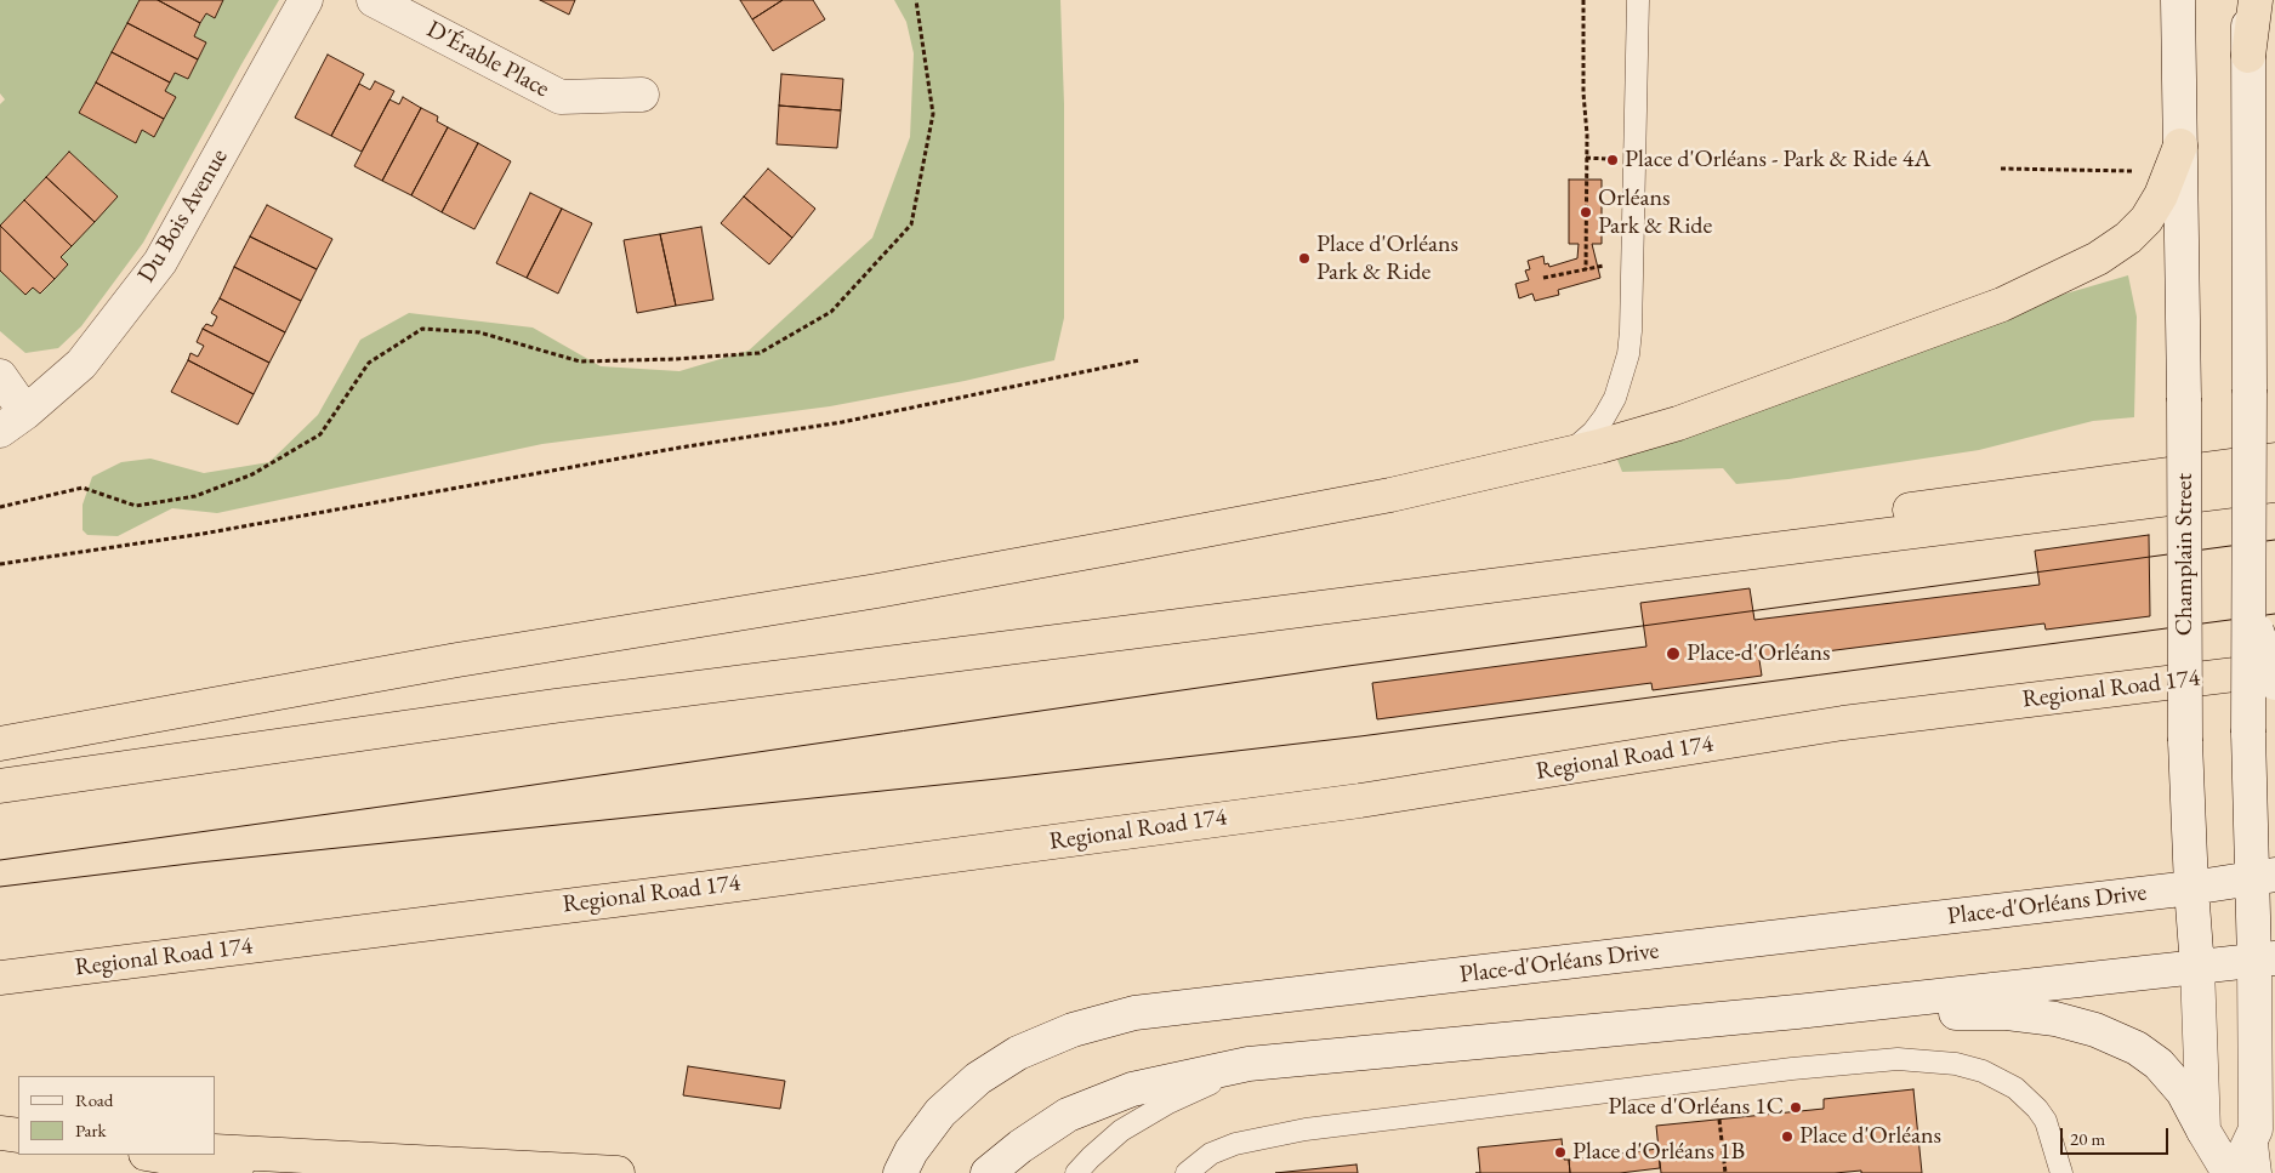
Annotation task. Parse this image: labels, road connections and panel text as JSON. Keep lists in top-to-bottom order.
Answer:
{
  "streets": {
    "highway": ["Regional Road 174"],
    "main road": [
      "D'Érable Place",
      "Du Bois Avenue",
      "Champlain Street",
      "Place-d'Orléans Drive"
    ]
  },
  "crossings": [
    ["Champlain Street", "Place-d'Orléans Drive"]
  ],
  "places": [
    "Place d'Orléans - Park & Ride 4A",
    "Orléans Park & Ride",
    "Place d'Orléans Park & Ride",
    "Place-d'Orléans",
    "Place d'Orléans 1C",
    "Place d'Orléans",
    "Place d'Orléans 1B"
  ],
  "legend": ["Road", "Park"],
  "scale_bar": "20 m"
}
